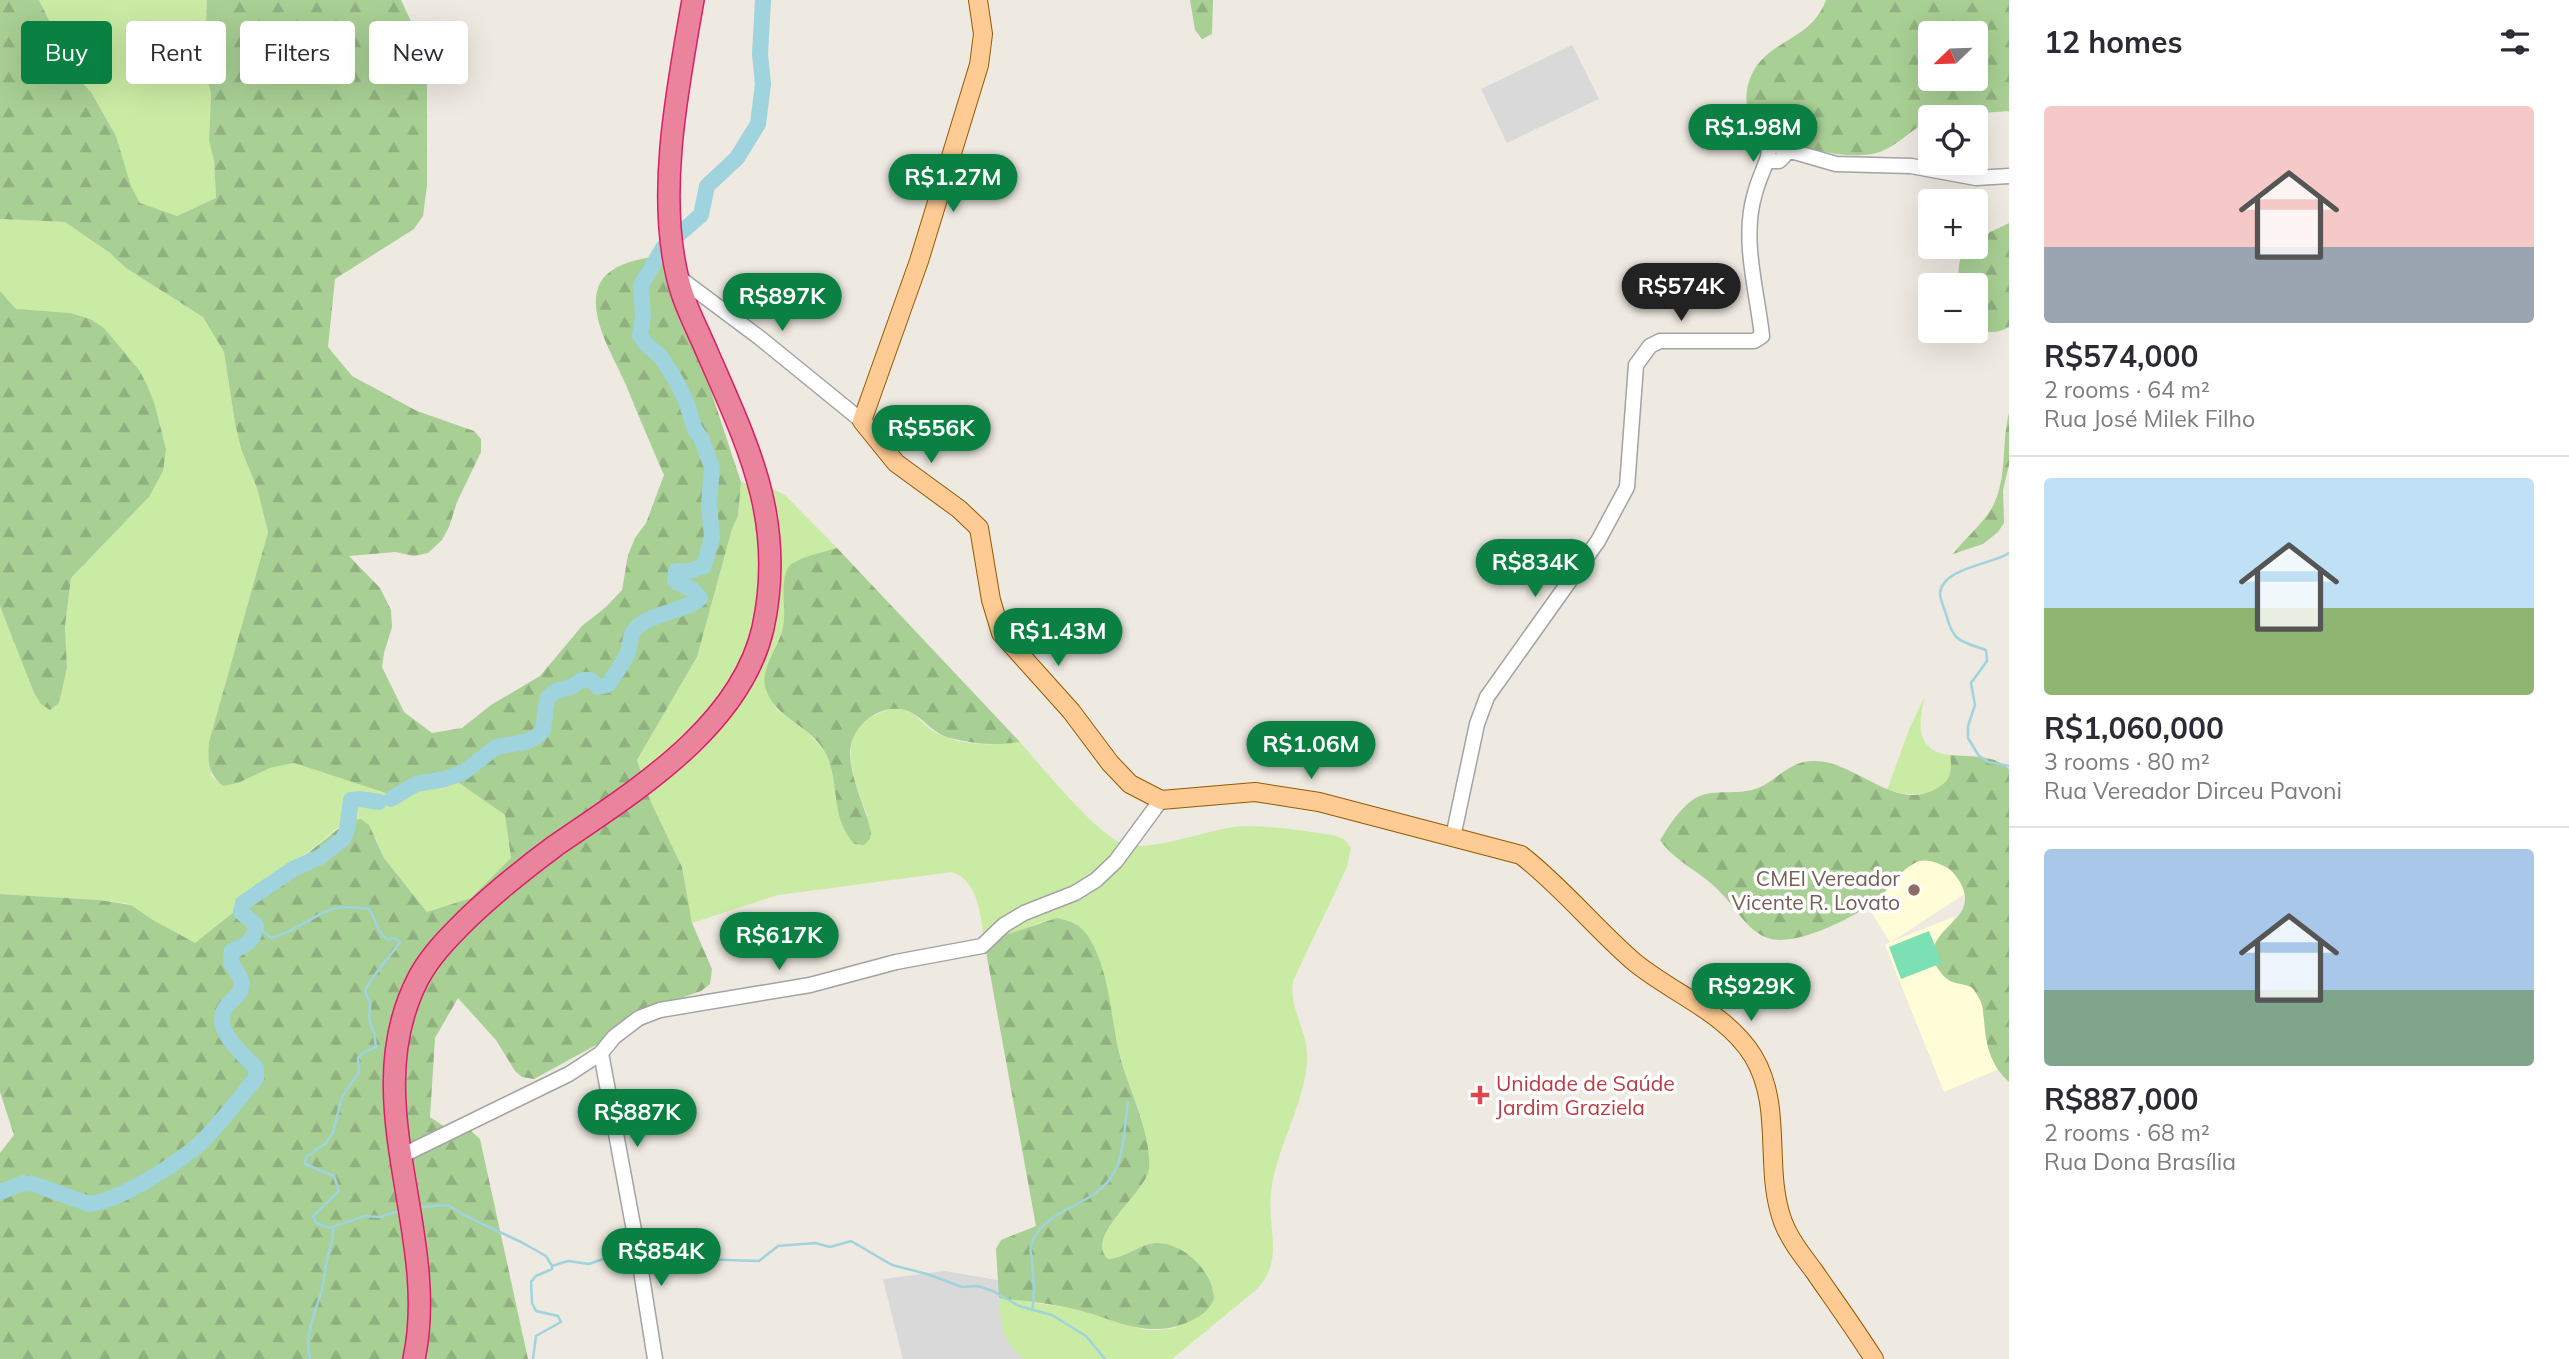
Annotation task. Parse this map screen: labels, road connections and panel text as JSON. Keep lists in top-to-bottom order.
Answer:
{
  "places": {
    "other": ["CMEI Vereador Vicente R. Lovato"],
    "health": ["Unidade de Saúde Jardim Graziela"]
  },
  "north": "bottom left",
  "page": {
    "heading": "12 homes",
    "map_buttons": ["+", "−"],
    "chip": [
      "Buy",
      "Rent",
      "Filters",
      "New"
    ],
    "list": [
      {
        "name": "R$574,000",
        "note": "2 rooms · 64 m² · Rua José Milek Filho"
      },
      {
        "name": "R$1,060,000",
        "note": "3 rooms · 80 m² · Rua Vereador Dirceu Pavoni"
      },
      {
        "name": "R$887,000",
        "note": "2 rooms · 68 m² · Rua Dona Brasília"
      }
    ],
    "price": [
      "R$1.98M",
      "R$1.27M",
      "R$574K",
      "R$897K",
      "R$556K",
      "R$834K",
      "R$1.43M",
      "R$1.06M",
      "R$617K",
      "R$929K",
      "R$887K",
      "R$854K"
    ]
  }
}
